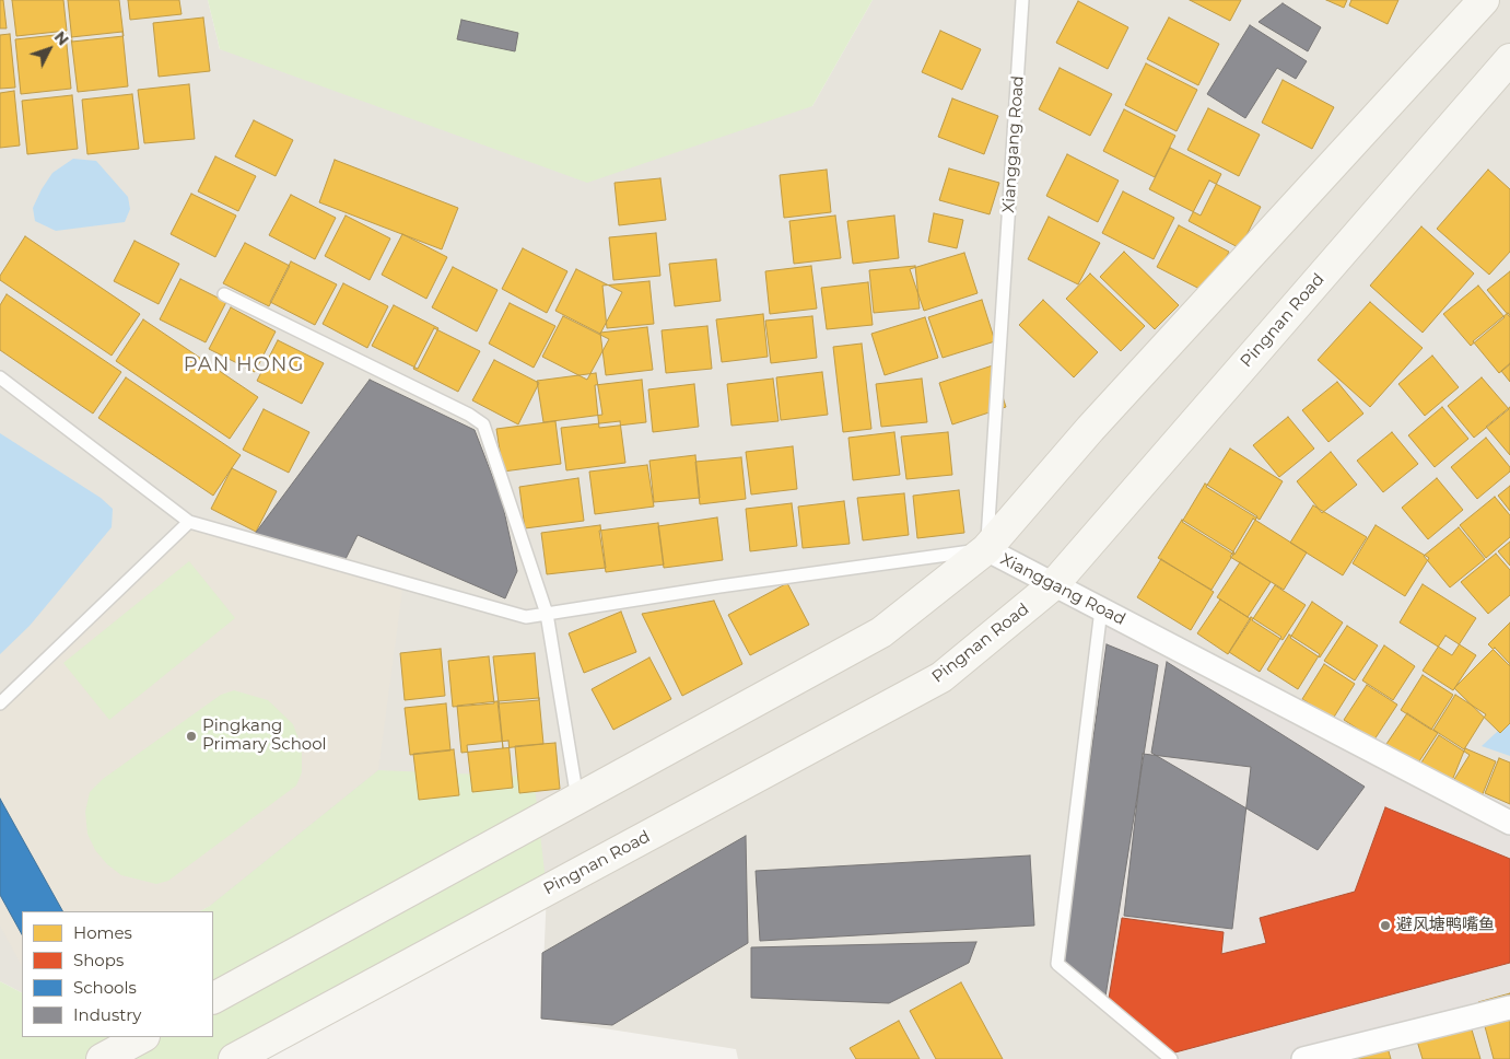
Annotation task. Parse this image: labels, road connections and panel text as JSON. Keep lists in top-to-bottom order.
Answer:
{
  "streets": {
    "main road": ["Pingnan Road"],
    "street": ["Xianggang Road"]
  },
  "crossings": [
    ["Xianggang Road", "Pingnan Road"]
  ],
  "districts": ["PAN HONG"],
  "places": ["Pingkang Primary School", "避风塘鸭嘴鱼"],
  "legend": [
    "Homes",
    "Shops",
    "Schools",
    "Industry"
  ],
  "north": "top right"
}
